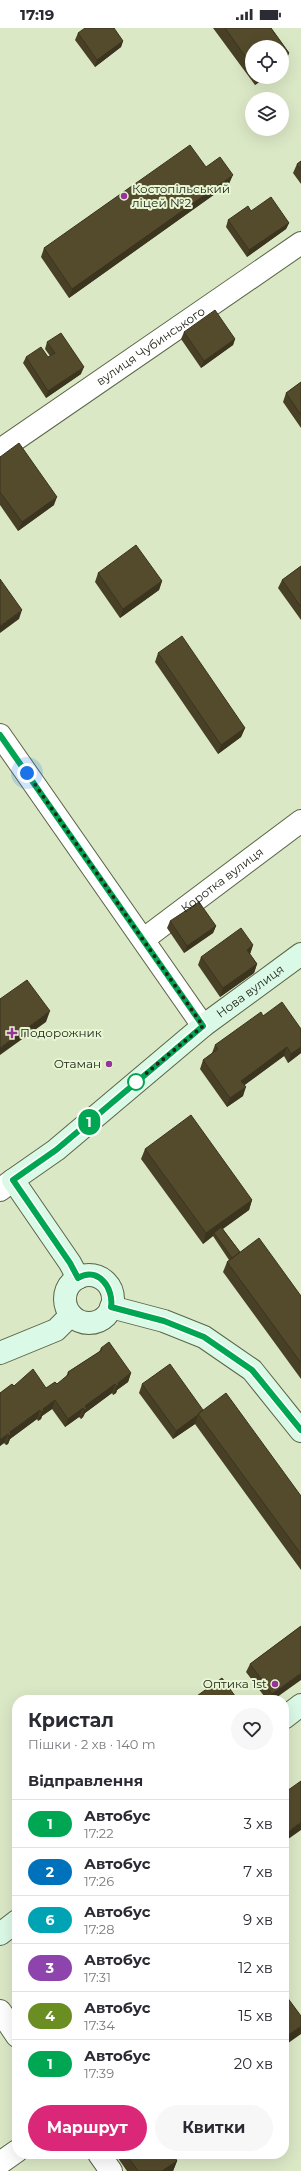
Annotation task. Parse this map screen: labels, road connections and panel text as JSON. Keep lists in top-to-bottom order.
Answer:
{
  "streets": {
    "street": ["вулиця Чубинського", "Коротка вулиця", "Нова вулиця"]
  },
  "places": {
    "other": ["Костопільський ліцей №2", "Отаман", "Оптика 1st"],
    "health": ["Подорожник"]
  },
  "lines": ["bus line 1"],
  "page": {
    "status": "17:19",
    "on_map": "1",
    "heading": [
      ["Кристал", "Пішки · 2 хв · 140 m"],
      "Відправлення"
    ],
    "list": [
      {
        "mark": "1",
        "name": "Автобус",
        "note": "17:22",
        "value": "3 хв"
      },
      {
        "mark": "2",
        "name": "Автобус",
        "note": "17:26",
        "value": "7 хв"
      },
      {
        "mark": "6",
        "name": "Автобус",
        "note": "17:28",
        "value": "9 хв"
      },
      {
        "mark": "3",
        "name": "Автобус",
        "note": "17:31",
        "value": "12 хв"
      },
      {
        "mark": "4",
        "name": "Автобус",
        "note": "17:34",
        "value": "15 хв"
      },
      {
        "mark": "1",
        "name": "Автобус",
        "note": "17:39",
        "value": "20 хв"
      }
    ],
    "buttons": ["Маршрут", "Квитки"]
  }
}
